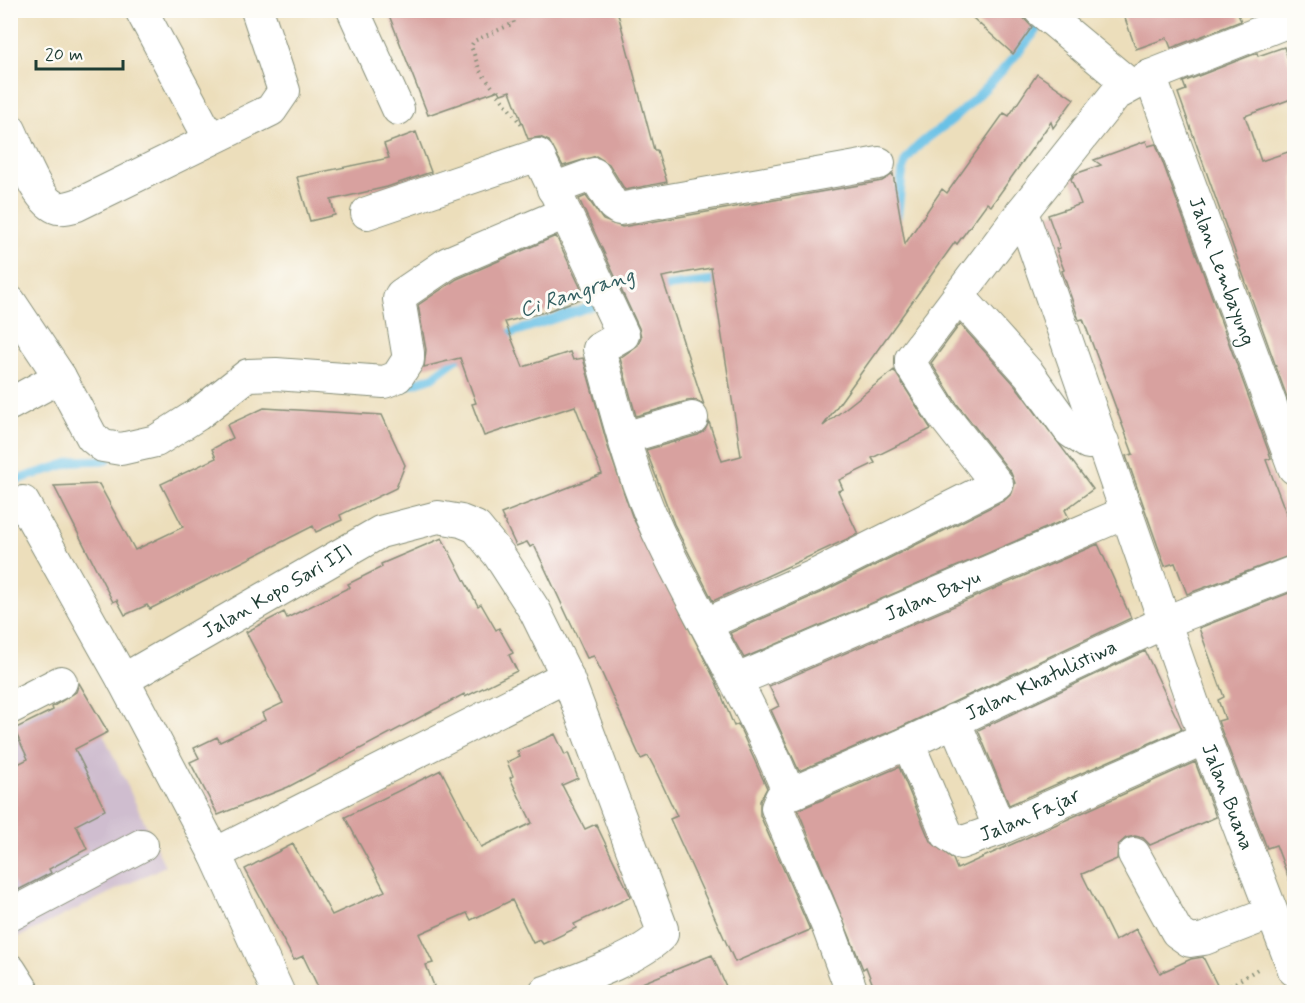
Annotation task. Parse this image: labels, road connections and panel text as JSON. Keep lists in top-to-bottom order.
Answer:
{
  "streets": {
    "street": [
      "Jalan Lembayung",
      "Jalan Kopo Sari III",
      "Jalan Bayu",
      "Jalan Khatulistiwa",
      "Jalan Buana",
      "Jalan Fajar"
    ]
  },
  "crossings": [
    ["Jalan Bayu", "Jalan Buana"],
    ["Jalan Khatulistiwa", "Jalan Buana"],
    ["Jalan Khatulistiwa", "Jalan Fajar"],
    ["Jalan Buana", "Jalan Fajar"]
  ],
  "water": ["Ci Rangrang"],
  "scale_bar": "20 m"
}
